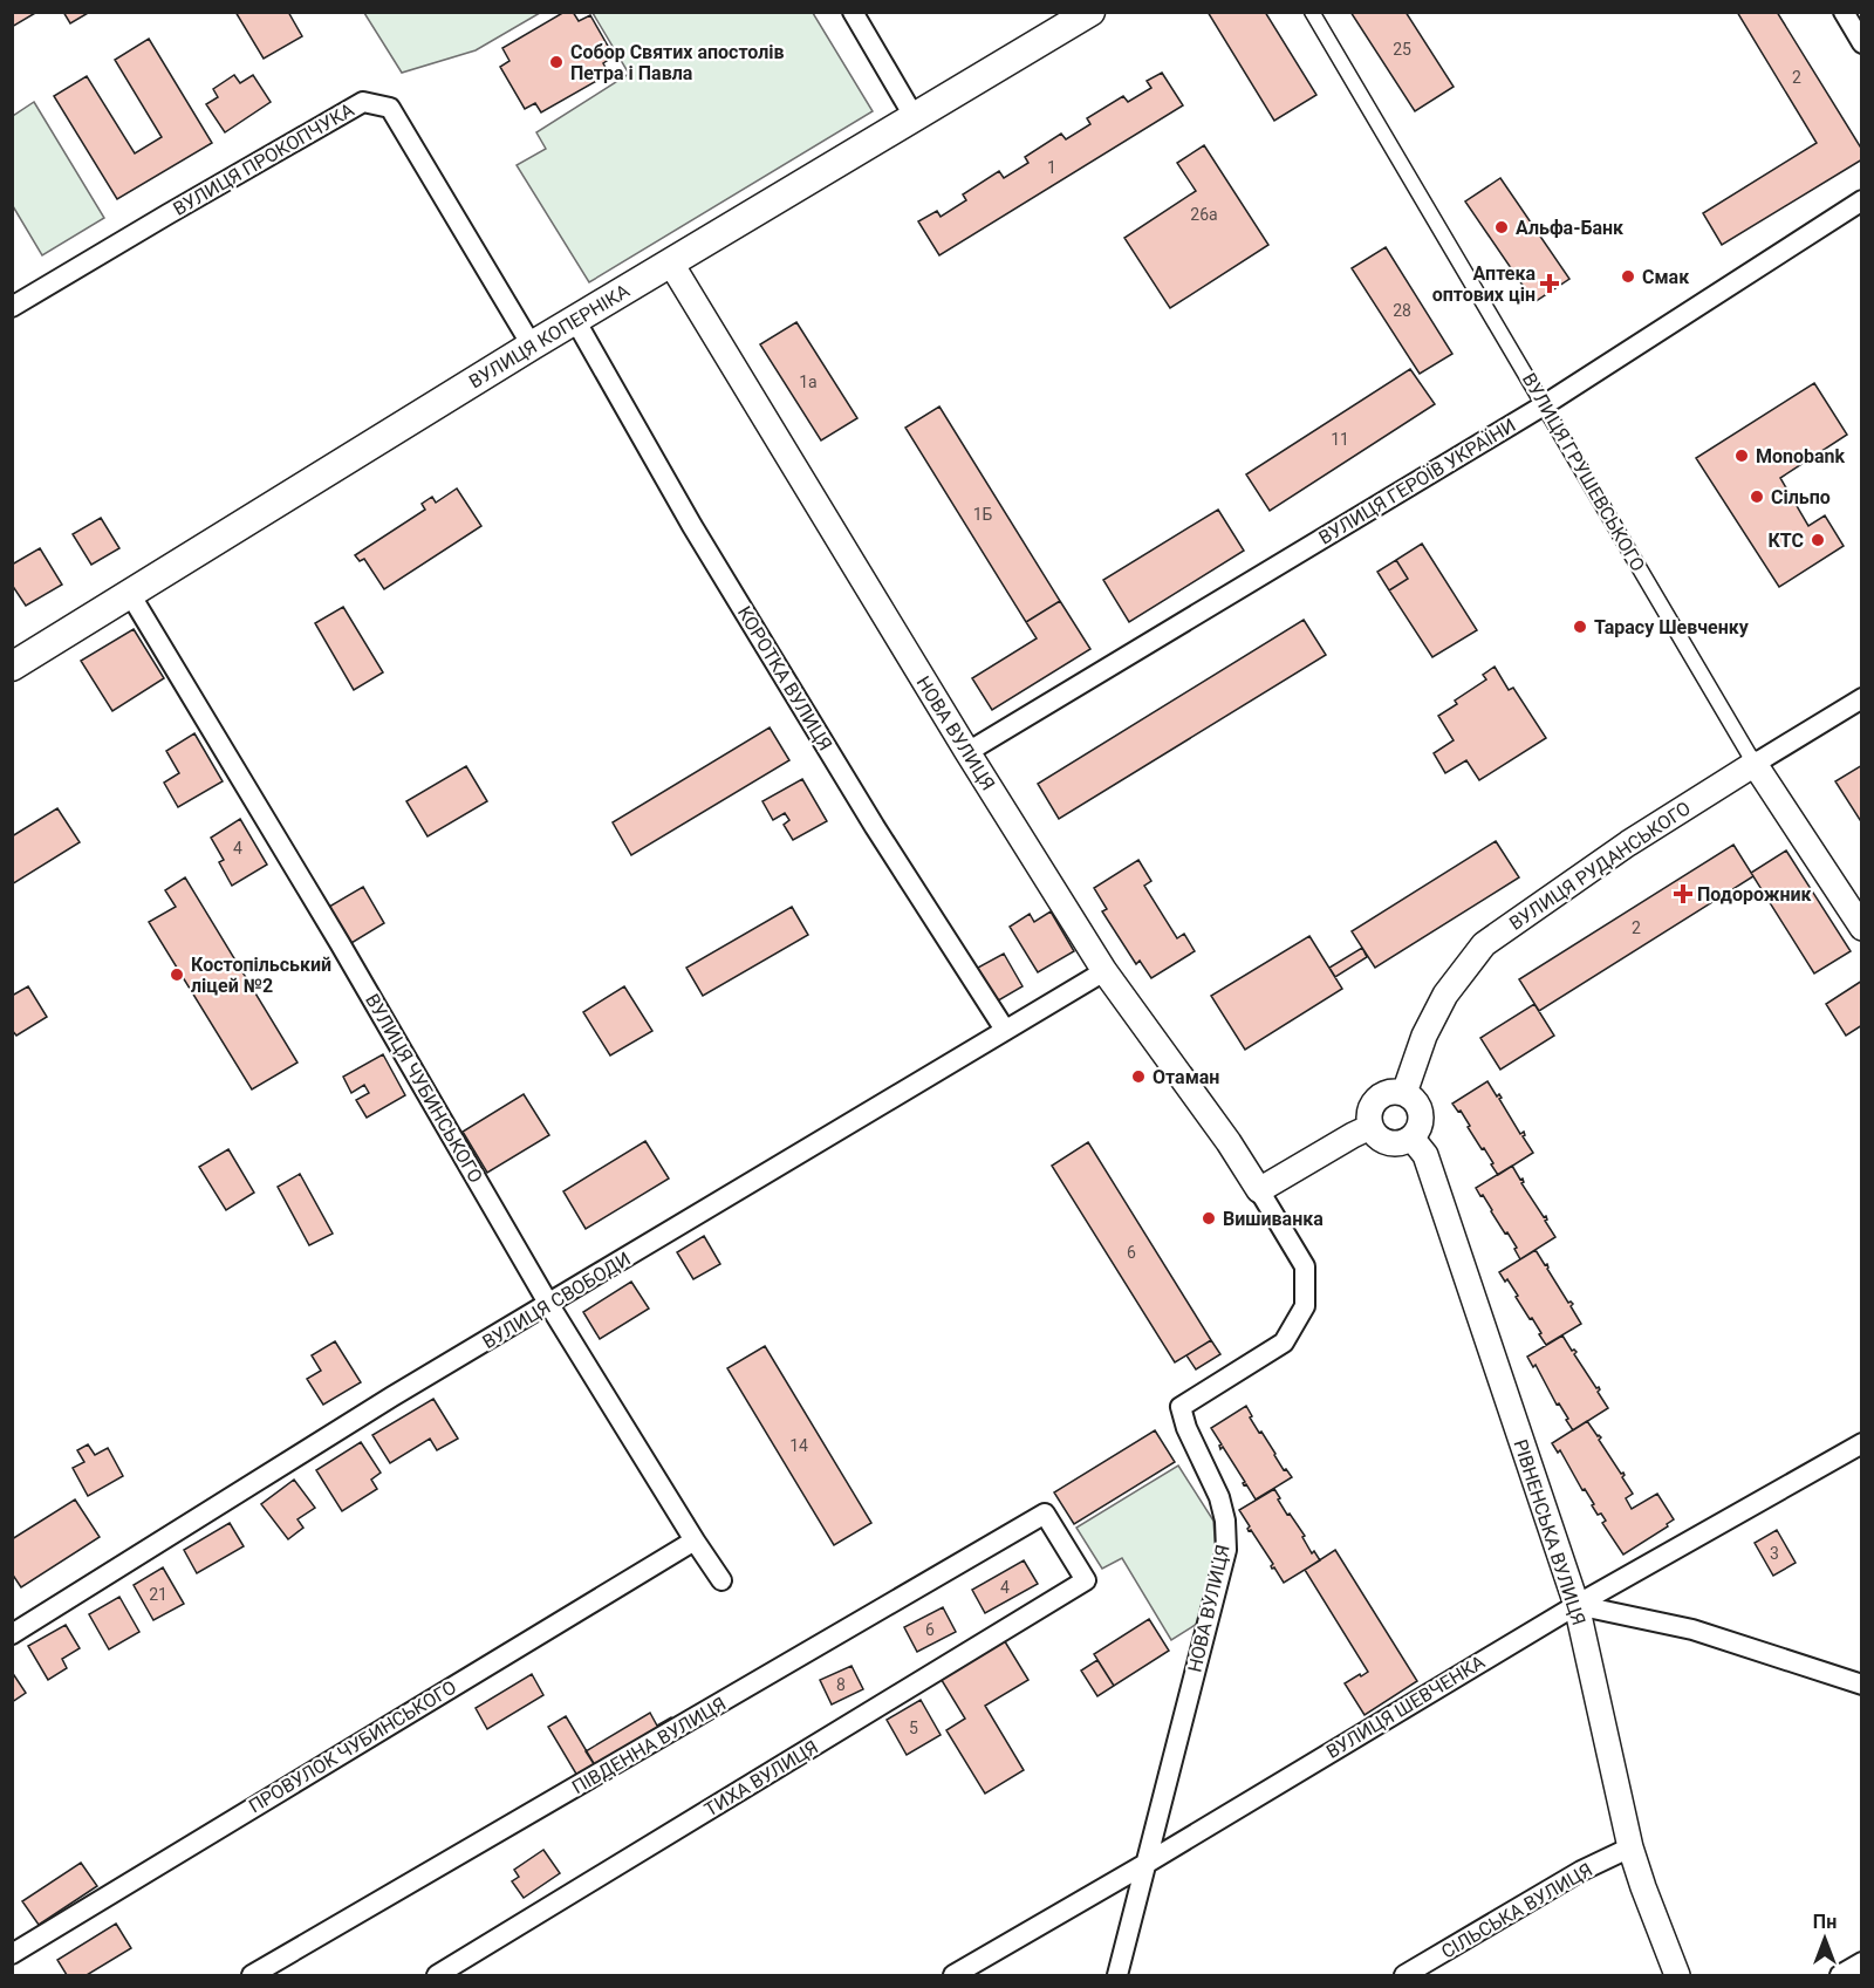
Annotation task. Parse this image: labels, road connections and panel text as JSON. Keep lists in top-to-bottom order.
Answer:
{
  "streets": {
    "main road": ["ВУЛИЦЯ КОПЕРНІКА"],
    "street": [
      "ВУЛИЦЯ ПРОКОПЧУКА",
      "ВУЛИЦЯ ГРУШЕВСЬКОГО",
      "ВУЛИЦЯ ГЕРОЇВ УКРАЇНИ",
      "КОРОТКА ВУЛИЦЯ",
      "НОВА ВУЛИЦЯ",
      "ВУЛИЦЯ РУДАНСЬКОГО",
      "ВУЛИЦЯ ЧУБИНСЬКОГО",
      "ВУЛИЦЯ СВОБОДИ",
      "РІВНЕНСЬКА ВУЛИЦЯ",
      "ВУЛИЦЯ ШЕВЧЕНКА",
      "ПІВДЕННА ВУЛИЦЯ",
      "ПРОВУЛОК ЧУБИНСЬКОГО",
      "ТИХА ВУЛИЦЯ",
      "СІЛЬСЬКА ВУЛИЦЯ"
    ]
  },
  "crossings": [
    ["ВУЛИЦЯ ПРОКОПЧУКА", "ВУЛИЦЯ КОПЕРНІКА"],
    ["ВУЛИЦЯ КОПЕРНІКА", "КОРОТКА ВУЛИЦЯ"],
    ["ВУЛИЦЯ КОПЕРНІКА", "НОВА ВУЛИЦЯ"],
    ["ВУЛИЦЯ КОПЕРНІКА", "ВУЛИЦЯ ЧУБИНСЬКОГО"],
    ["ВУЛИЦЯ ГРУШЕВСЬКОГО", "ВУЛИЦЯ ГЕРОЇВ УКРАЇНИ"],
    ["ВУЛИЦЯ ГРУШЕВСЬКОГО", "ВУЛИЦЯ РУДАНСЬКОГО"],
    ["ВУЛИЦЯ ГЕРОЇВ УКРАЇНИ", "НОВА ВУЛИЦЯ"],
    ["КОРОТКА ВУЛИЦЯ", "ВУЛИЦЯ СВОБОДИ"],
    ["НОВА ВУЛИЦЯ", "ВУЛИЦЯ СВОБОДИ"],
    ["НОВА ВУЛИЦЯ", "ВУЛИЦЯ ШЕВЧЕНКА"],
    ["ВУЛИЦЯ РУДАНСЬКОГО", "РІВНЕНСЬКА ВУЛИЦЯ"],
    ["ВУЛИЦЯ ЧУБИНСЬКОГО", "ВУЛИЦЯ СВОБОДИ"],
    ["ВУЛИЦЯ ЧУБИНСЬКОГО", "ПРОВУЛОК ЧУБИНСЬКОГО"],
    ["РІВНЕНСЬКА ВУЛИЦЯ", "ВУЛИЦЯ ШЕВЧЕНКА"],
    ["РІВНЕНСЬКА ВУЛИЦЯ", "СІЛЬСЬКА ВУЛИЦЯ"],
    ["ПІВДЕННА ВУЛИЦЯ", "ТИХА ВУЛИЦЯ"]
  ],
  "places": {
    "other": [
      "Собор Святих апостолів Петра і Павла",
      "Альфа-Банк",
      "Смак",
      "Monobank",
      "Сільпо",
      "КТС",
      "Тарасу Шевченку",
      "Костопільський ліцей №2",
      "Отаман",
      "Вишиванка"
    ],
    "health": ["Аптека оптових цін", "Подорожник"]
  },
  "house_numbers": [
    "25",
    "2",
    "1",
    "26а",
    "28",
    "1а",
    "11",
    "1Б",
    "4",
    "2",
    "6",
    "14",
    "3",
    "4",
    "21",
    "6",
    "8",
    "5"
  ],
  "north": "top"
}
